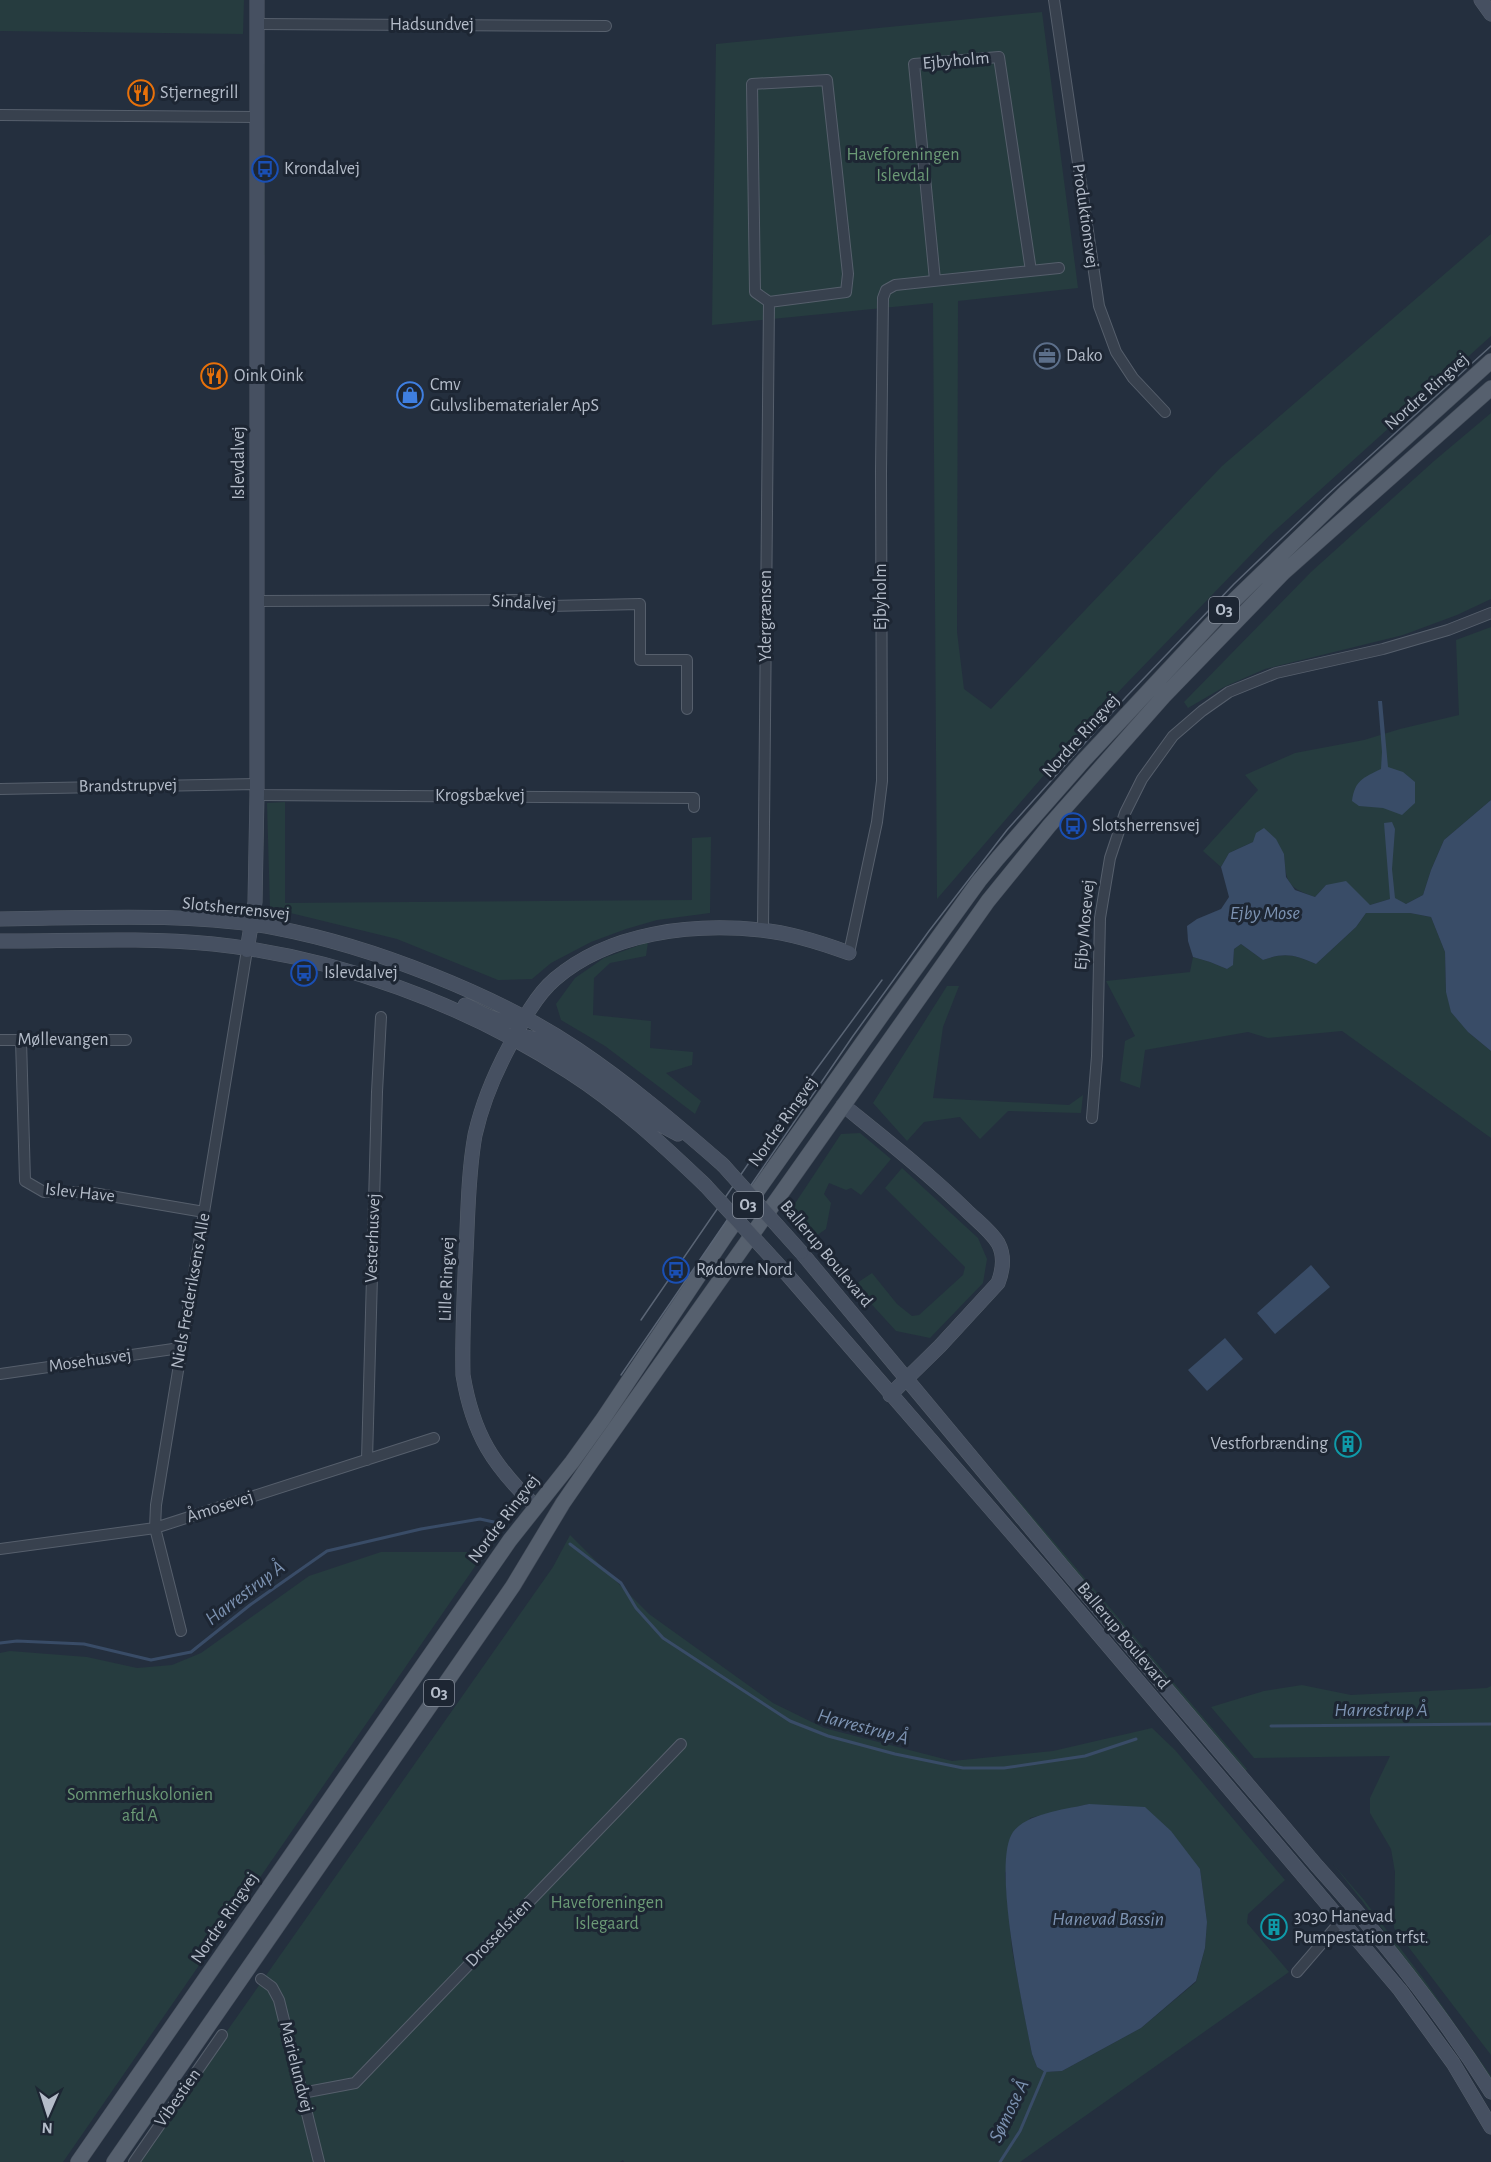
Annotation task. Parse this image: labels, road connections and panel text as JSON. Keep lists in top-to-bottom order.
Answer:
{
  "streets": {
    "main road": ["Nordre Ringvej", "O3"],
    "street": [
      "Hadsundvej",
      "Ejbyholm",
      "Produktionsvej",
      "Islevdalvej",
      "Sindalvej",
      "Ydergrænsen",
      "Brandstrupvej",
      "Krogsbækvej",
      "Slotsherrensvej",
      "Ejby Mosevej",
      "Møllevangen",
      "Islev Have",
      "Vesterhusvej",
      "Ballerup Boulevard",
      "Lille Ringvej",
      "Niels Frederiksens Alle",
      "Mosehusvej",
      "Åmosevej",
      "Drosselstien",
      "Marielundvej",
      "Vibestien"
    ]
  },
  "crossings": [
    ["Hadsundvej", "Islevdalvej"],
    ["Nordre Ringvej", "Lille Ringvej"],
    ["Islevdalvej", "Sindalvej"],
    ["Islevdalvej", "Brandstrupvej"],
    ["Islevdalvej", "Krogsbækvej"],
    ["Islevdalvej", "Slotsherrensvej"],
    ["Islevdalvej", "Niels Frederiksens Alle"],
    ["Brandstrupvej", "Krogsbækvej"],
    ["Slotsherrensvej", "Ballerup Boulevard"],
    ["Slotsherrensvej", "Lille Ringvej"],
    ["Slotsherrensvej", "Niels Frederiksens Alle"],
    ["Møllevangen", "Islev Have"],
    ["Islev Have", "Niels Frederiksens Alle"],
    ["Vesterhusvej", "Åmosevej"],
    ["Niels Frederiksens Alle", "Mosehusvej"],
    ["Niels Frederiksens Alle", "Åmosevej"],
    ["Drosselstien", "Marielundvej"]
  ],
  "water": [
    "Ejby Mose",
    "Harrestrup Å",
    "Hanevad Bassin",
    "Sømose Å"
  ],
  "parks": ["Haveforeningen Islevdal", "Sommerhuskolonien afd A", "Haveforeningen Islegaard"],
  "places": {
    "restaurant": ["Stjernegrill", "Oink Oink"],
    "bus stop": [
      "Krondalvej",
      "Slotsherrensvej",
      "Islevdalvej",
      "Rødovre Nord"
    ],
    "office": ["Dako"],
    "shop": ["Cmv Gulvslibematerialer ApS"],
    "building": ["Vestforbrænding", "3030 Hanevad Pumpestation trfst."]
  },
  "north": "bottom"
}
